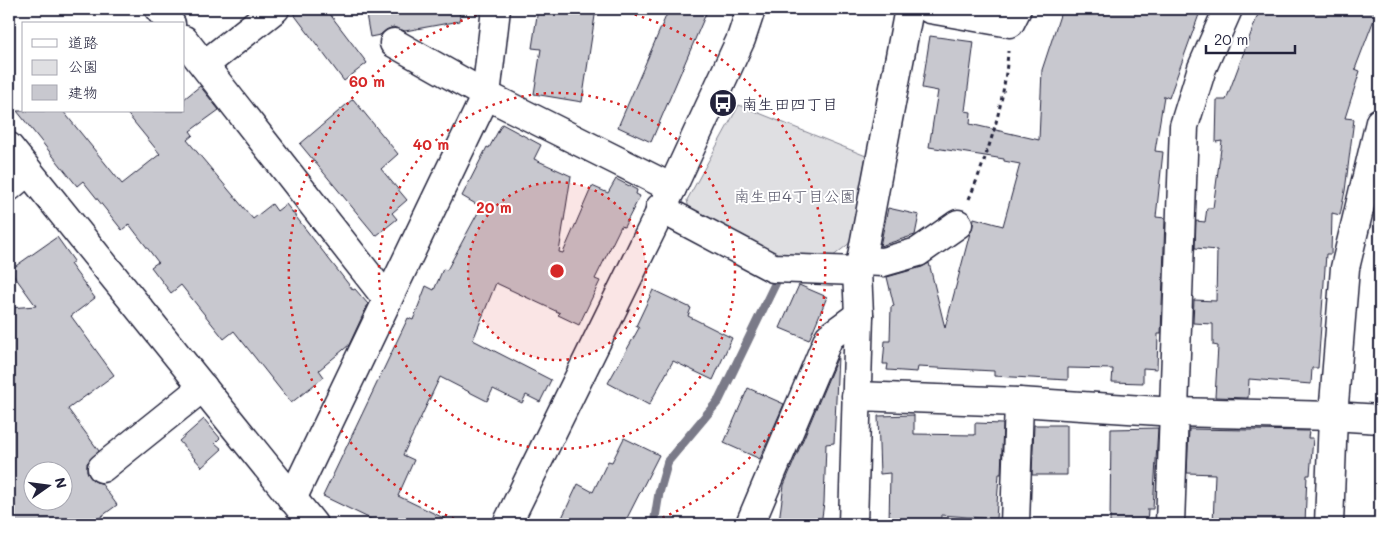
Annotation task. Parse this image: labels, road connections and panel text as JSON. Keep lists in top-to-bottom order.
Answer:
{
  "parks": ["南生田4丁目公園"],
  "places": {
    "bus stop": ["南生田四丁目"]
  },
  "legend": ["道路", "公園", "建物"],
  "scale_bar": "20 m",
  "north": "right",
  "rings": ["60 m", "40 m", "20 m"]
}
